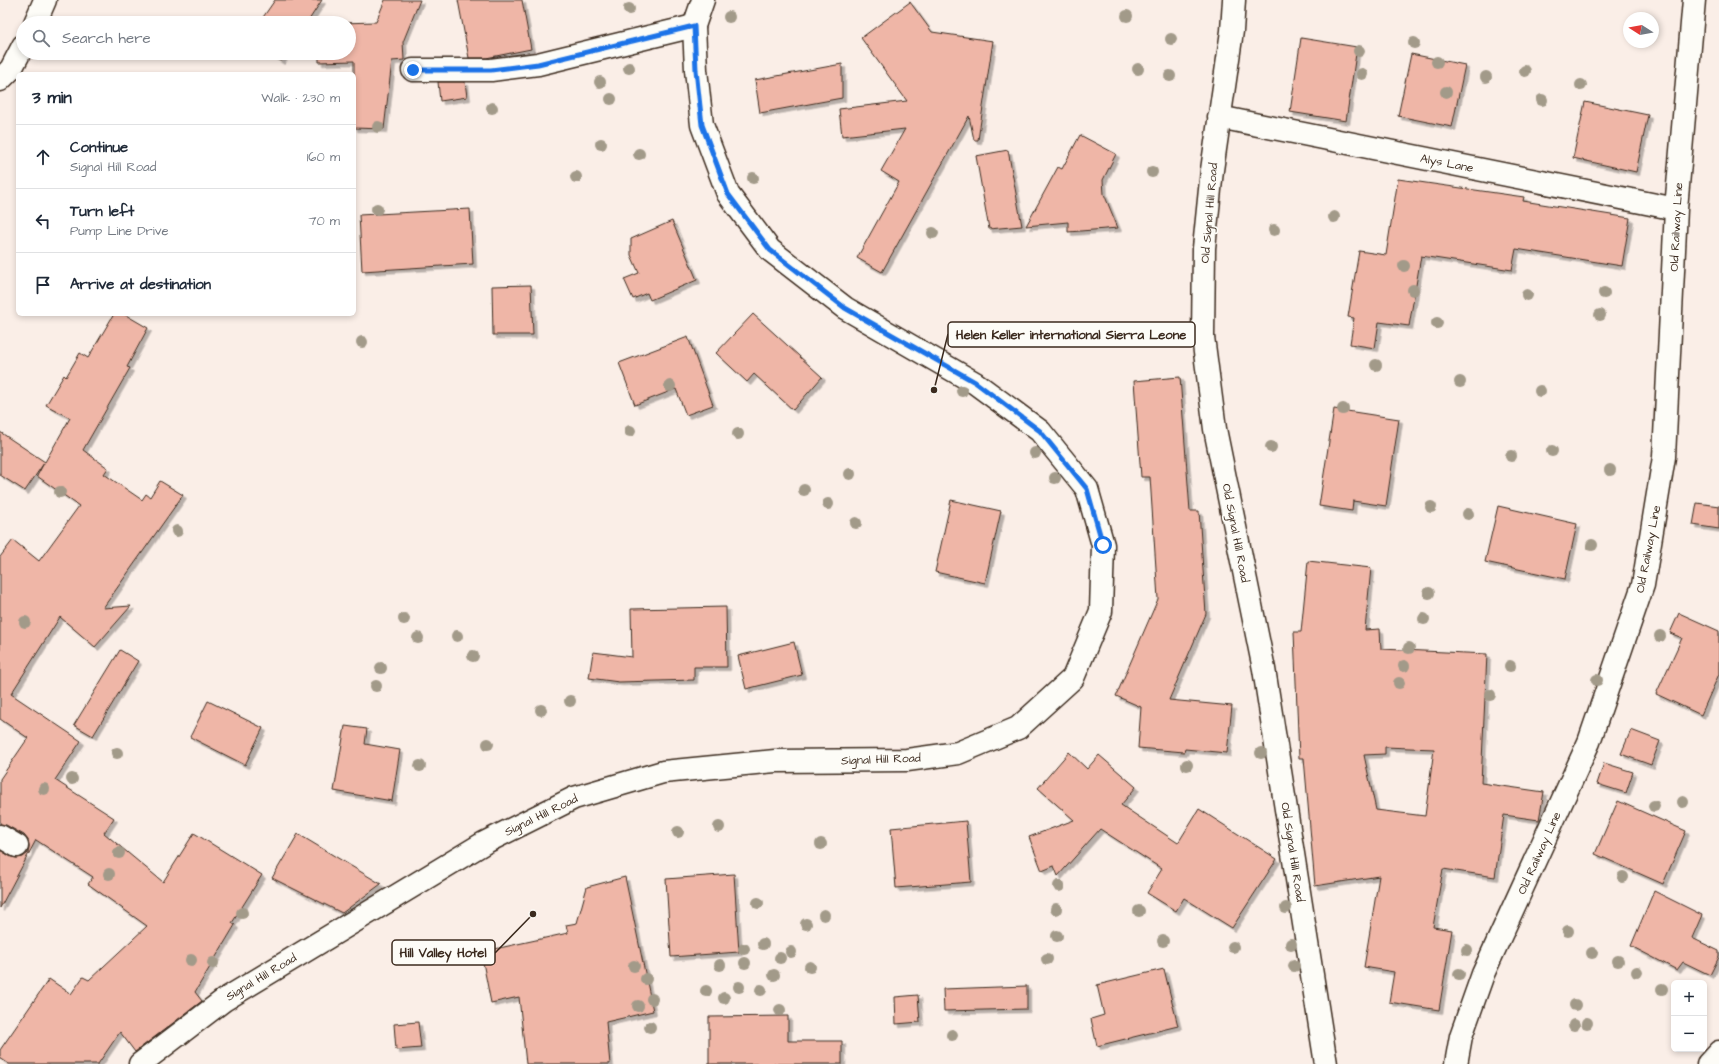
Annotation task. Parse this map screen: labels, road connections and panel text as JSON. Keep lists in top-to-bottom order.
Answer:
{
  "streets": {
    "street": [
      "Alys Lane",
      "Old Signal Hill Road",
      "Old Railway Line",
      "Signal Hill Road"
    ]
  },
  "crossings": [
    ["Alys Lane", "Old Signal Hill Road"],
    ["Alys Lane", "Old Railway Line"]
  ],
  "places": ["Helen Keller international Sierra Leone", "Hill Valley Hotel"],
  "north": "left",
  "page": {
    "search": "Search here",
    "heading": ["3 min", "Walk · 230 m"],
    "list": [
      ["Continue", "Signal Hill Road", "160 m"],
      ["Turn left", "Pump Line Drive", "70 m"],
      "Arrive at destination"
    ],
    "map_buttons": ["+", "−"]
  }
}
